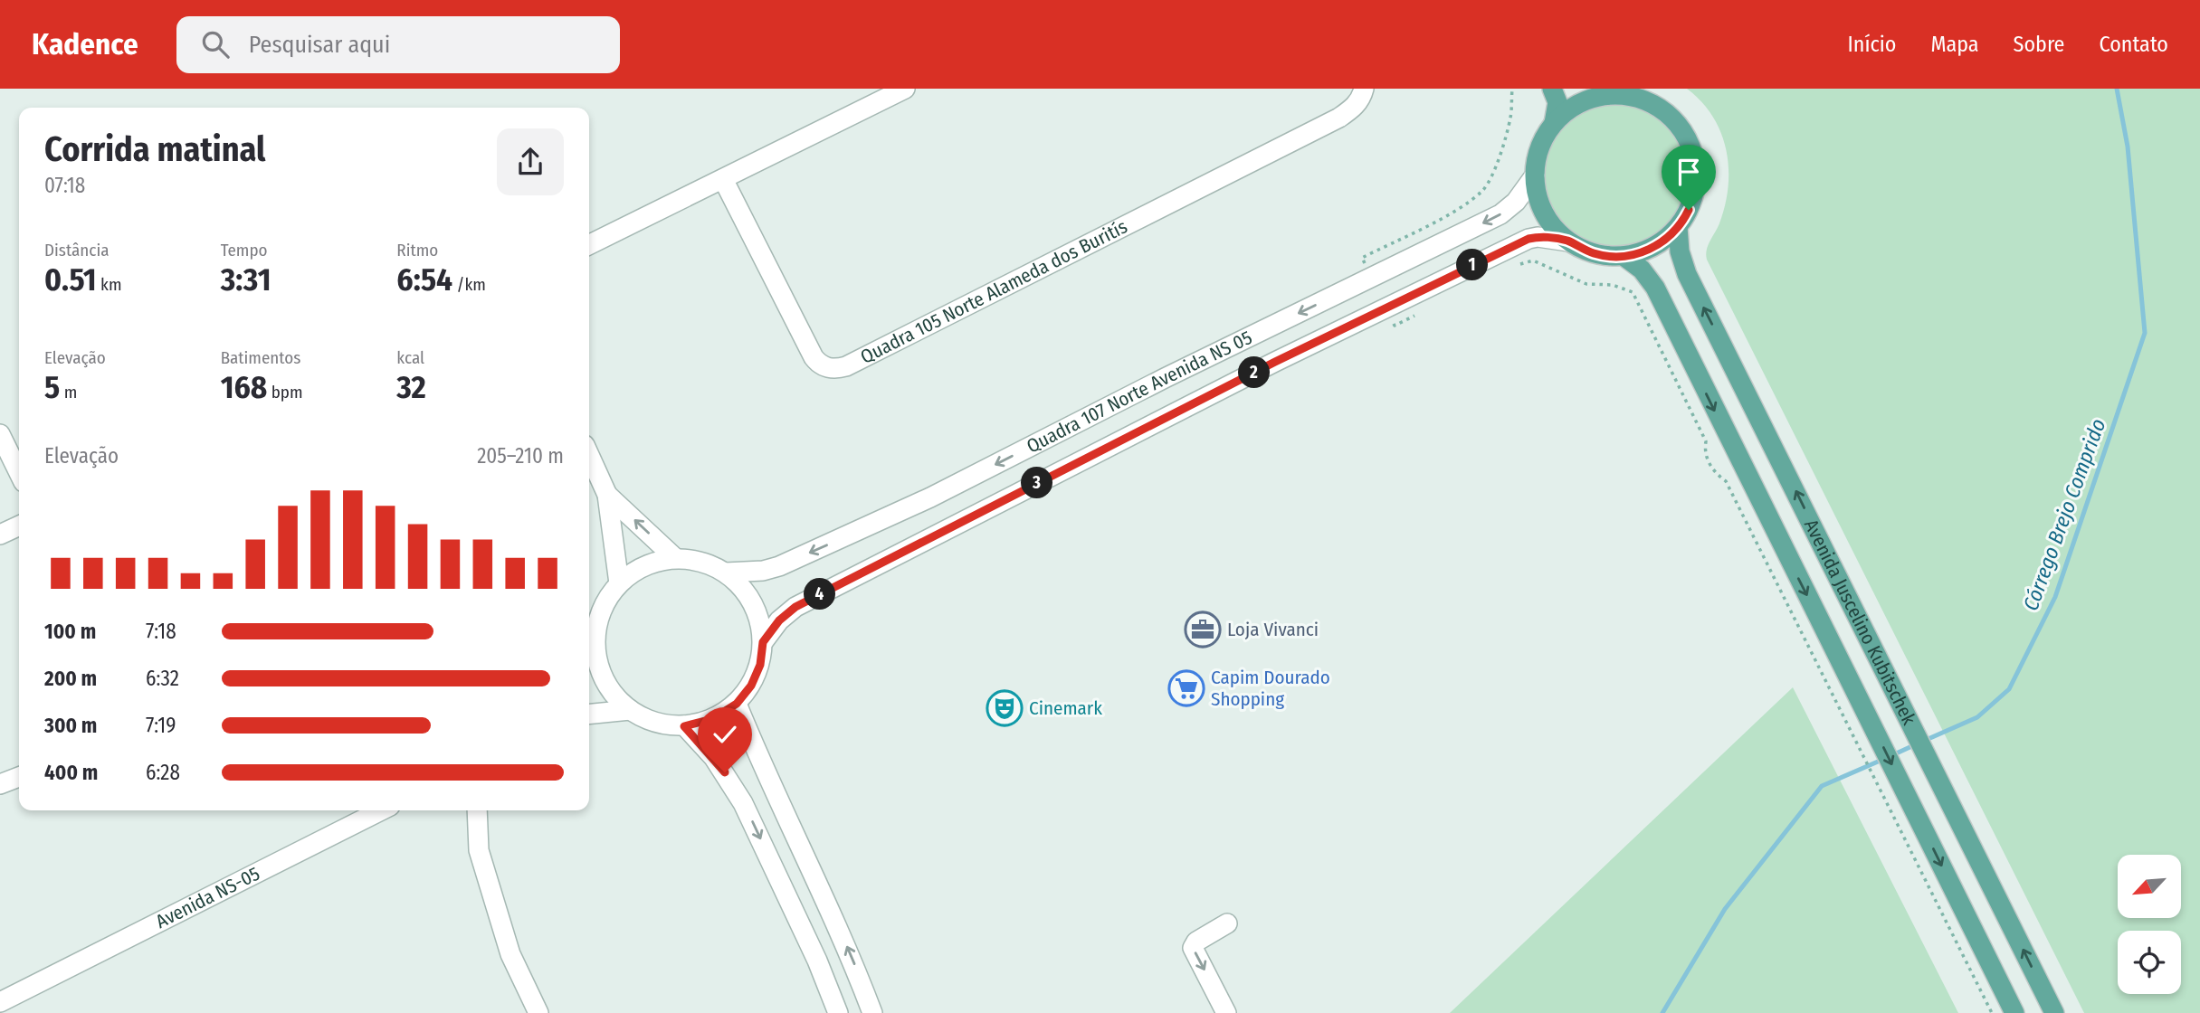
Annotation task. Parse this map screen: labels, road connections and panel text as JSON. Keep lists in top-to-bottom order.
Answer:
{
  "streets": {
    "main road": ["Avenida Juscelino Kubitschek"],
    "street": ["Quadra 105 Norte Alameda dos Buritís", "Quadra 107 Norte Avenida NS 05", "Avenida NS-05"]
  },
  "crossings": [
    ["Quadra 107 Norte Avenida NS 05", "Avenida Juscelino Kubitschek"]
  ],
  "water": ["Córrego Brejo Comprido"],
  "places": {
    "office": ["Loja Vivanci"],
    "supermarket": ["Capim Dourado Shopping"],
    "theatre": ["Cinemark"]
  },
  "north": "bottom left",
  "page": {
    "header": "Kadence",
    "search": "Pesquisar aqui",
    "nav": [
      "Início",
      "Mapa",
      "Sobre",
      "Contato"
    ],
    "heading": ["Corrida matinal", "07:18"],
    "stats": [
      ["Distância", "0.51 km"],
      ["Tempo", "3:31"],
      ["Ritmo", "6:54 /km"],
      ["Elevação", "5 m"],
      ["Batimentos", "168 bpm"],
      ["kcal", "32"]
    ],
    "pins": [
      "1",
      "2",
      "3",
      "4"
    ],
    "chart": ["Elevação", "205–210 m"],
    "list": [
      {
        "name": "100 m",
        "note": "7:18"
      },
      {
        "name": "200 m",
        "note": "6:32"
      },
      {
        "name": "300 m",
        "note": "7:19"
      },
      {
        "name": "400 m",
        "note": "6:28"
      }
    ]
  }
}
